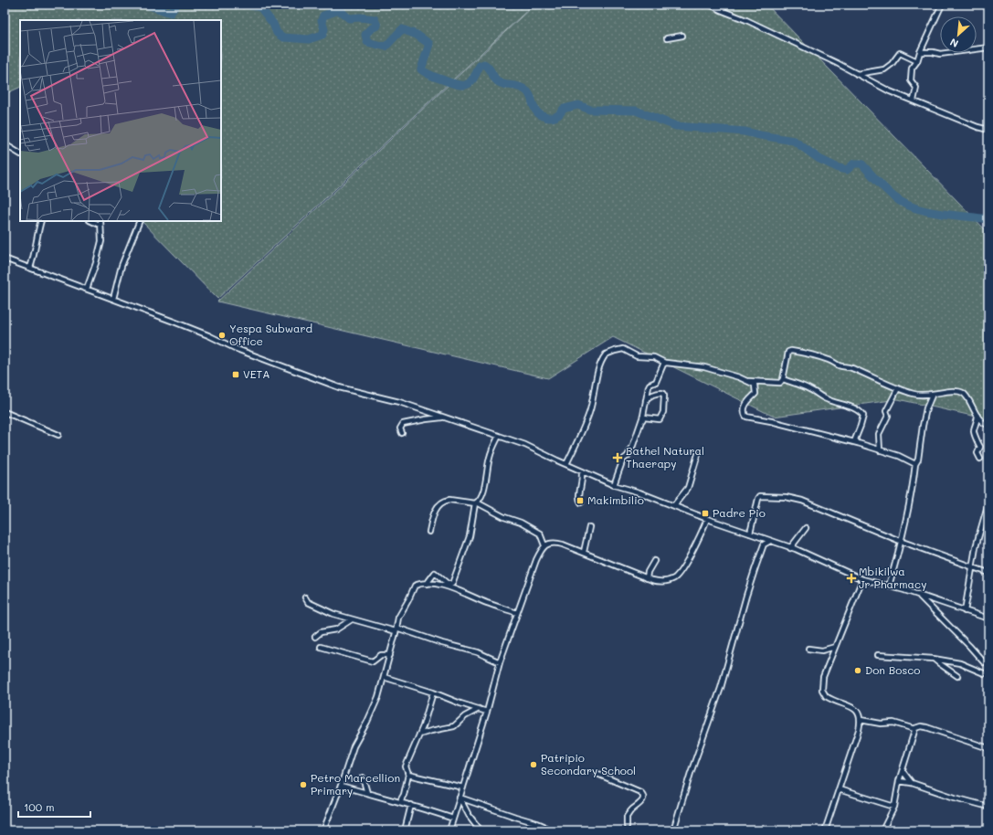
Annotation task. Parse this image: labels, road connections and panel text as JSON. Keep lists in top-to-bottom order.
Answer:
{
  "places": {
    "other": [
      "Yespa Subward Office",
      "Don Bosco",
      "Patripio Secondary School",
      "Petro Marcellion Primary"
    ],
    "transit": ["VETA", "Makimbilio", "Padre Pio"],
    "health": ["Bathel Natural Thaerapy", "Mbikilwa Jr Pharmacy"]
  },
  "scale_bar": "100 m",
  "north": "bottom left"
}
